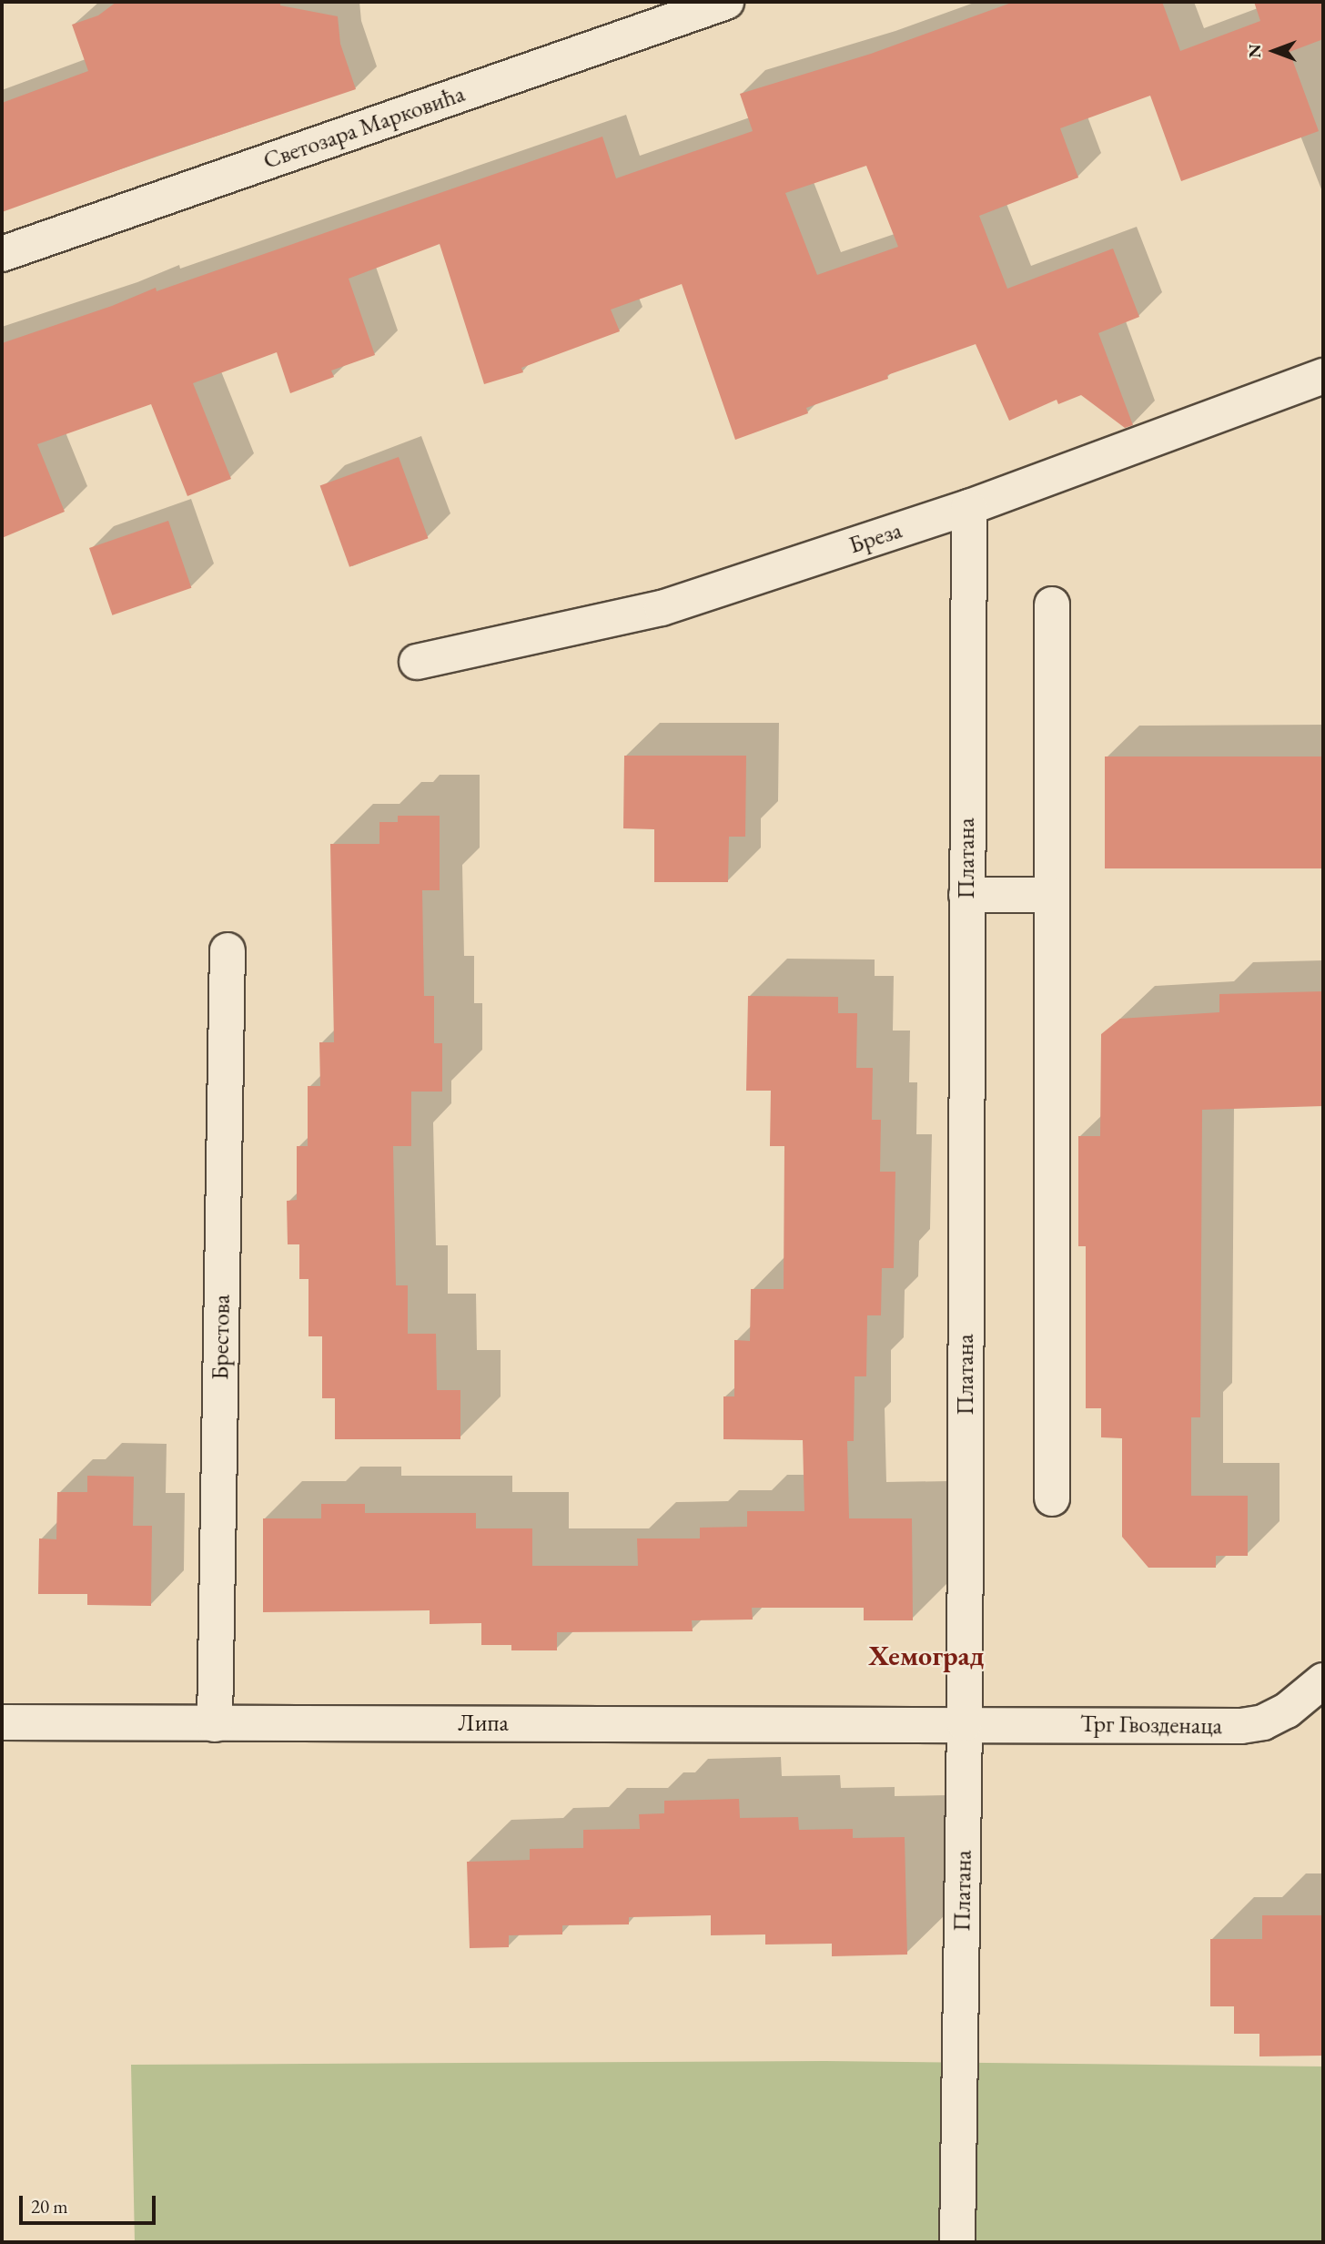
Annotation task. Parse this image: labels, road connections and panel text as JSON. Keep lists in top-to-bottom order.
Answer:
{
  "streets": {
    "street": [
      "Светозара Марковића",
      "Бреза",
      "Платана",
      "Брестова",
      "Липа",
      "Трг Гвозденаца"
    ]
  },
  "crossings": [
    ["Бреза", "Платана"],
    ["Платана", "Липа"],
    ["Платана", "Трг Гвозденаца"],
    ["Брестова", "Липа"],
    ["Липа", "Трг Гвозденаца"]
  ],
  "districts": ["Хемоград"],
  "scale_bar": "20 m",
  "north": "left"
}
